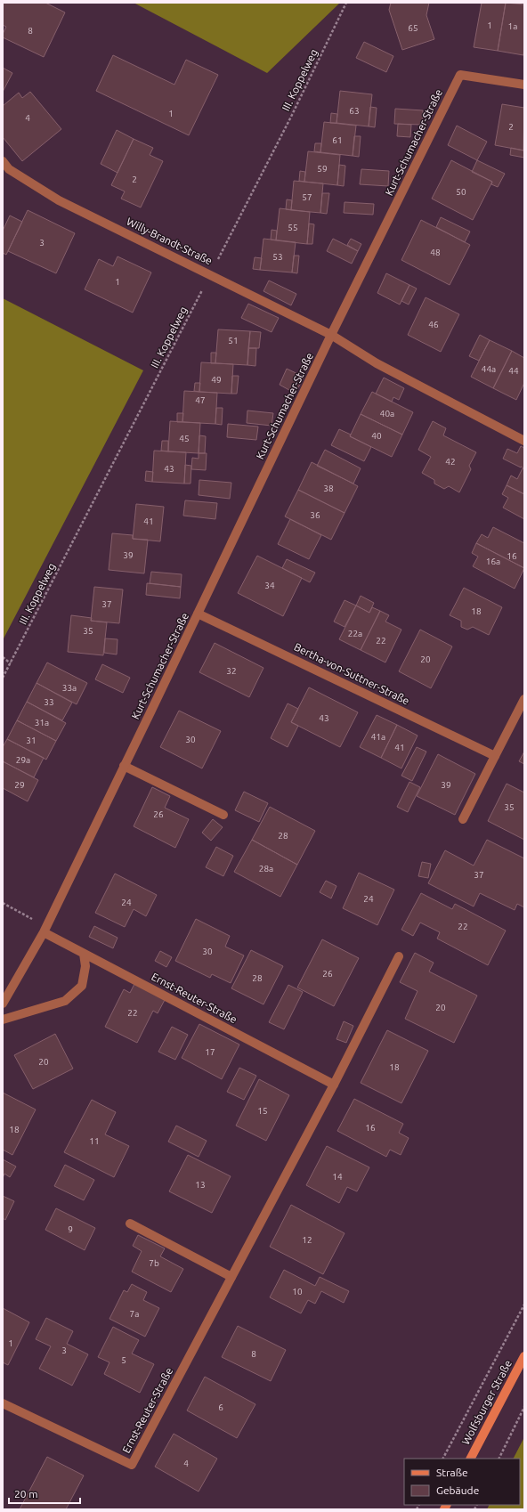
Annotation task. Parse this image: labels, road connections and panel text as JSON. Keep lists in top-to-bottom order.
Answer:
{
  "streets": {
    "street": [
      "Kurt-Schumacher-Straße",
      "Willy-Brandt-Straße",
      "Bertha-von-Suttner-Straße",
      "Ernst-Reuter-Straße",
      "Wolfsburger Straße"
    ],
    "path": ["III. Koppelweg"]
  },
  "crossings": [
    ["III. Koppelweg", "Willy-Brandt-Straße"],
    ["Kurt-Schumacher-Straße", "Willy-Brandt-Straße"],
    ["Kurt-Schumacher-Straße", "Bertha-von-Suttner-Straße"],
    ["Kurt-Schumacher-Straße", "Ernst-Reuter-Straße"]
  ],
  "house_numbers": [
    "1",
    "1a",
    "65",
    "8",
    "63",
    "1",
    "4",
    "2",
    "61",
    "59",
    "2",
    "50",
    "57",
    "55",
    "3",
    "48",
    "53",
    "1",
    "46",
    "51",
    "44a",
    "44",
    "49",
    "47",
    "40a",
    "40",
    "45",
    "42",
    "43",
    "38",
    "36",
    "41",
    "39",
    "16",
    "16a",
    "34",
    "37",
    "18",
    "35",
    "22a",
    "22",
    "20",
    "32",
    "33a",
    "33",
    "43",
    "31a",
    "41a",
    "30",
    "31",
    "41",
    "29a",
    "29",
    "39",
    "35",
    "26",
    "28",
    "28a",
    "37",
    "24",
    "24",
    "22",
    "30",
    "26",
    "28",
    "20",
    "22",
    "17",
    "20",
    "18",
    "15",
    "16",
    "18",
    "11",
    "14",
    "13",
    "9",
    "12",
    "7b",
    "10",
    "7a",
    "1",
    "3",
    "8",
    "5",
    "6",
    "4"
  ],
  "legend": ["Straße", "Gebäude"],
  "scale_bar": "20 m"
}
